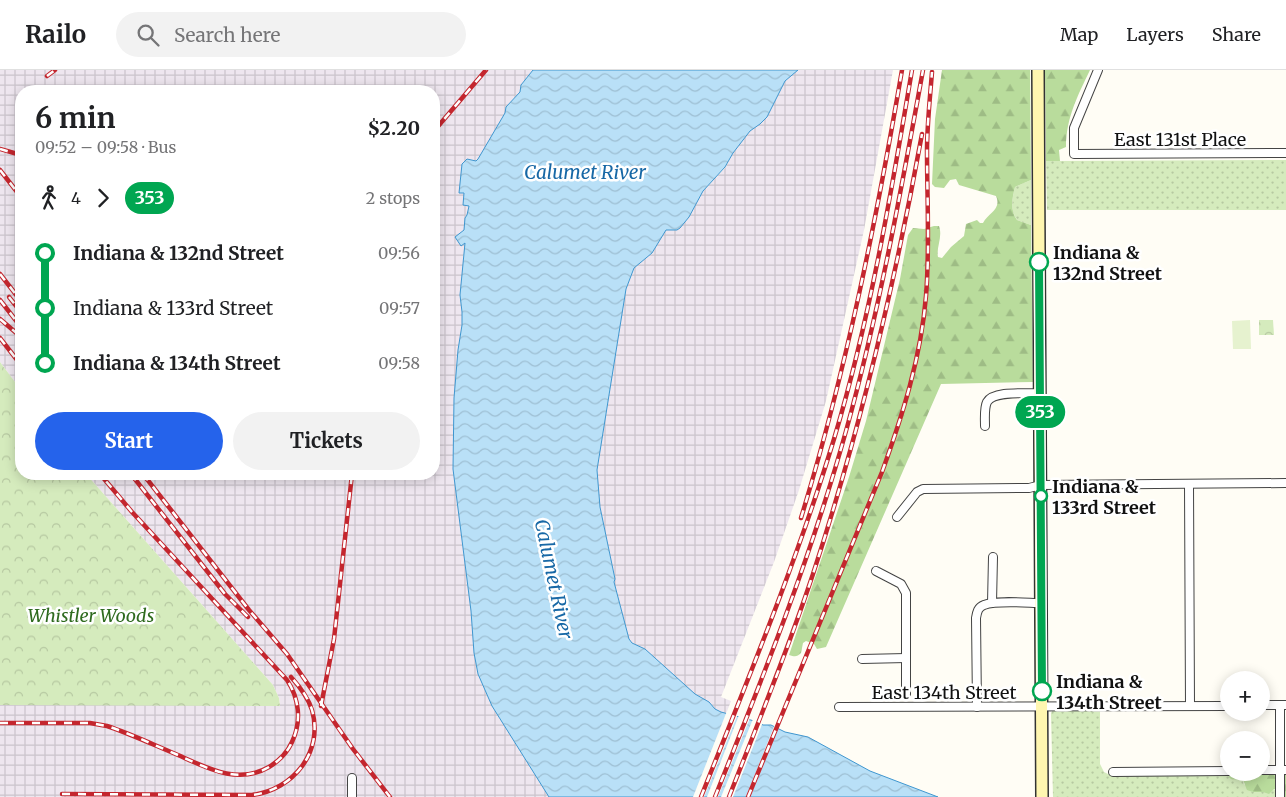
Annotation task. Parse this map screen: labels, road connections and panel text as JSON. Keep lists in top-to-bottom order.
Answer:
{
  "streets": {
    "street": ["East 131st Place", "East 134th Street"]
  },
  "water": ["Calumet River"],
  "parks": ["Whistler Woods"],
  "places": ["Indiana & 132nd Street", "Indiana & 133rd Street", "Indiana & 134th Street"],
  "lines": ["bus line 353"],
  "page": {
    "header": "Railo",
    "search": "Search here",
    "nav": ["Map", "Layers", "Share"],
    "on_map": "353",
    "heading": ["6 min", "09:52 – 09:58 · Bus", "$2.20"],
    "legs": ["4", "353", "2 stops"],
    "list": [
      {
        "name": "Indiana & 132nd Street",
        "value": "09:56"
      },
      {
        "name": "Indiana & 133rd Street",
        "value": "09:57"
      },
      {
        "name": "Indiana & 134th Street",
        "value": "09:58"
      }
    ],
    "buttons": ["Start", "Tickets"],
    "map_buttons": ["+", "−"]
  }
}
